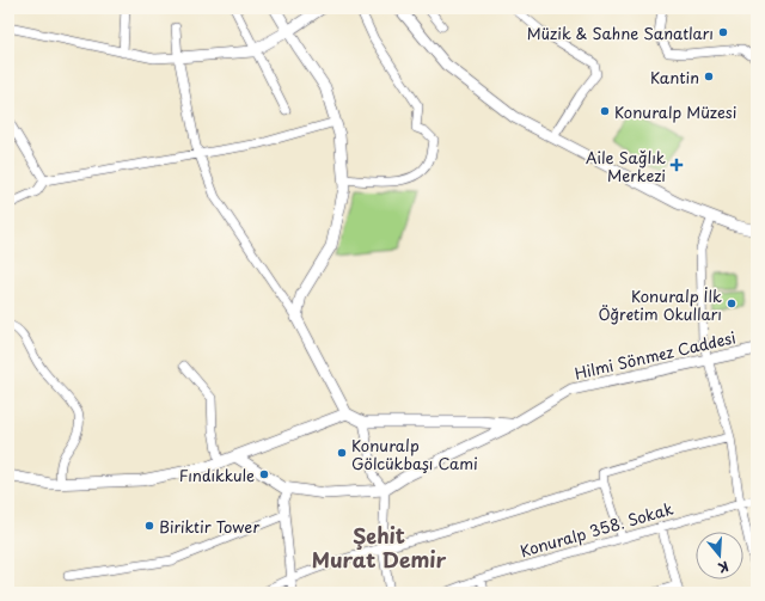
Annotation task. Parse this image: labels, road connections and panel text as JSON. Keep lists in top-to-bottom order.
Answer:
{
  "streets": {
    "street": ["Hilmi Sönmez Caddesi", "Konuralp 358. Sokak"]
  },
  "districts": ["Şehit Murat Demir"],
  "places": {
    "other": [
      "Müzik & Sahne Sanatları",
      "Kantin",
      "Konuralp Müzesi",
      "Konuralp İlk Öğretim Okulları",
      "Konuralp Gölcükbaşı Cami",
      "Fındıkkule",
      "Biriktir Tower"
    ],
    "health": ["Aile Sağlık Merkezi"]
  },
  "north": "bottom"
}
